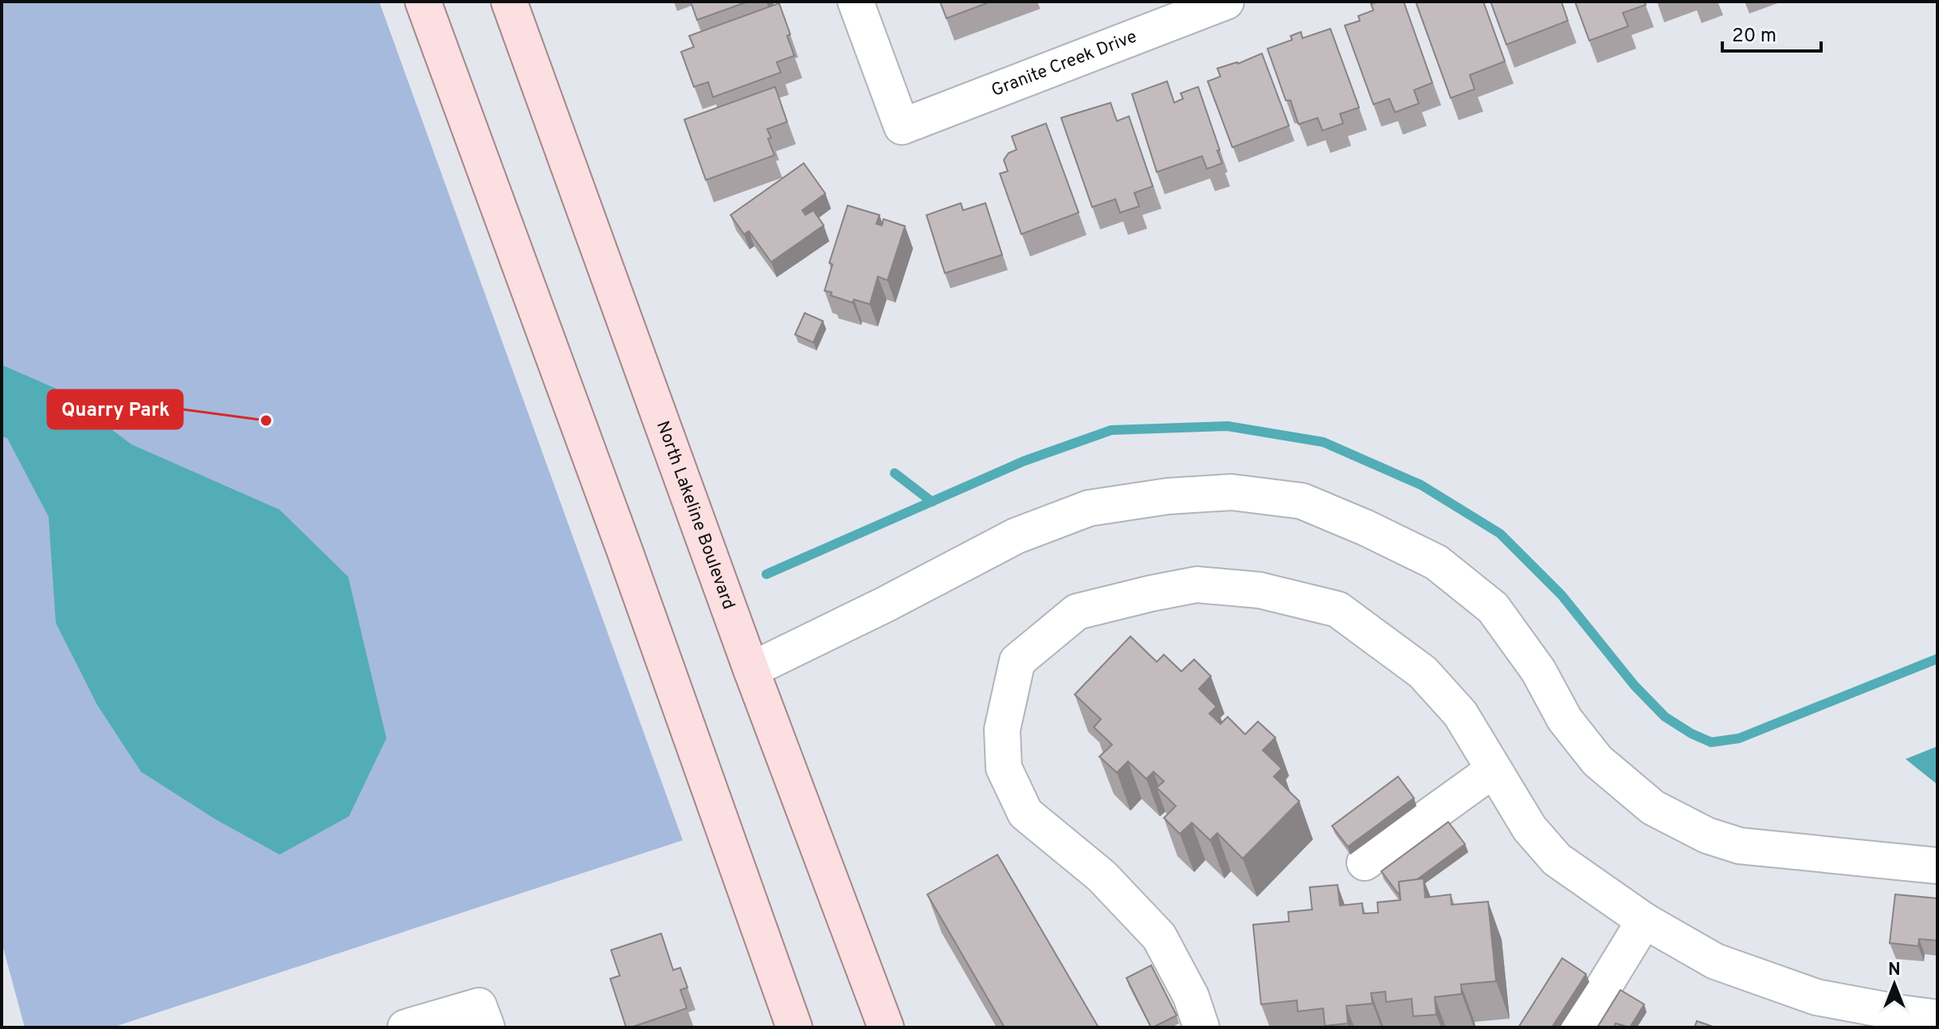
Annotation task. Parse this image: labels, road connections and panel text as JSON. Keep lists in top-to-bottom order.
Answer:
{
  "streets": {
    "main road": ["North Lakeline Boulevard"],
    "street": ["Granite Creek Drive"]
  },
  "places": ["Quarry Park"],
  "scale_bar": "20 m",
  "north": "top"
}
